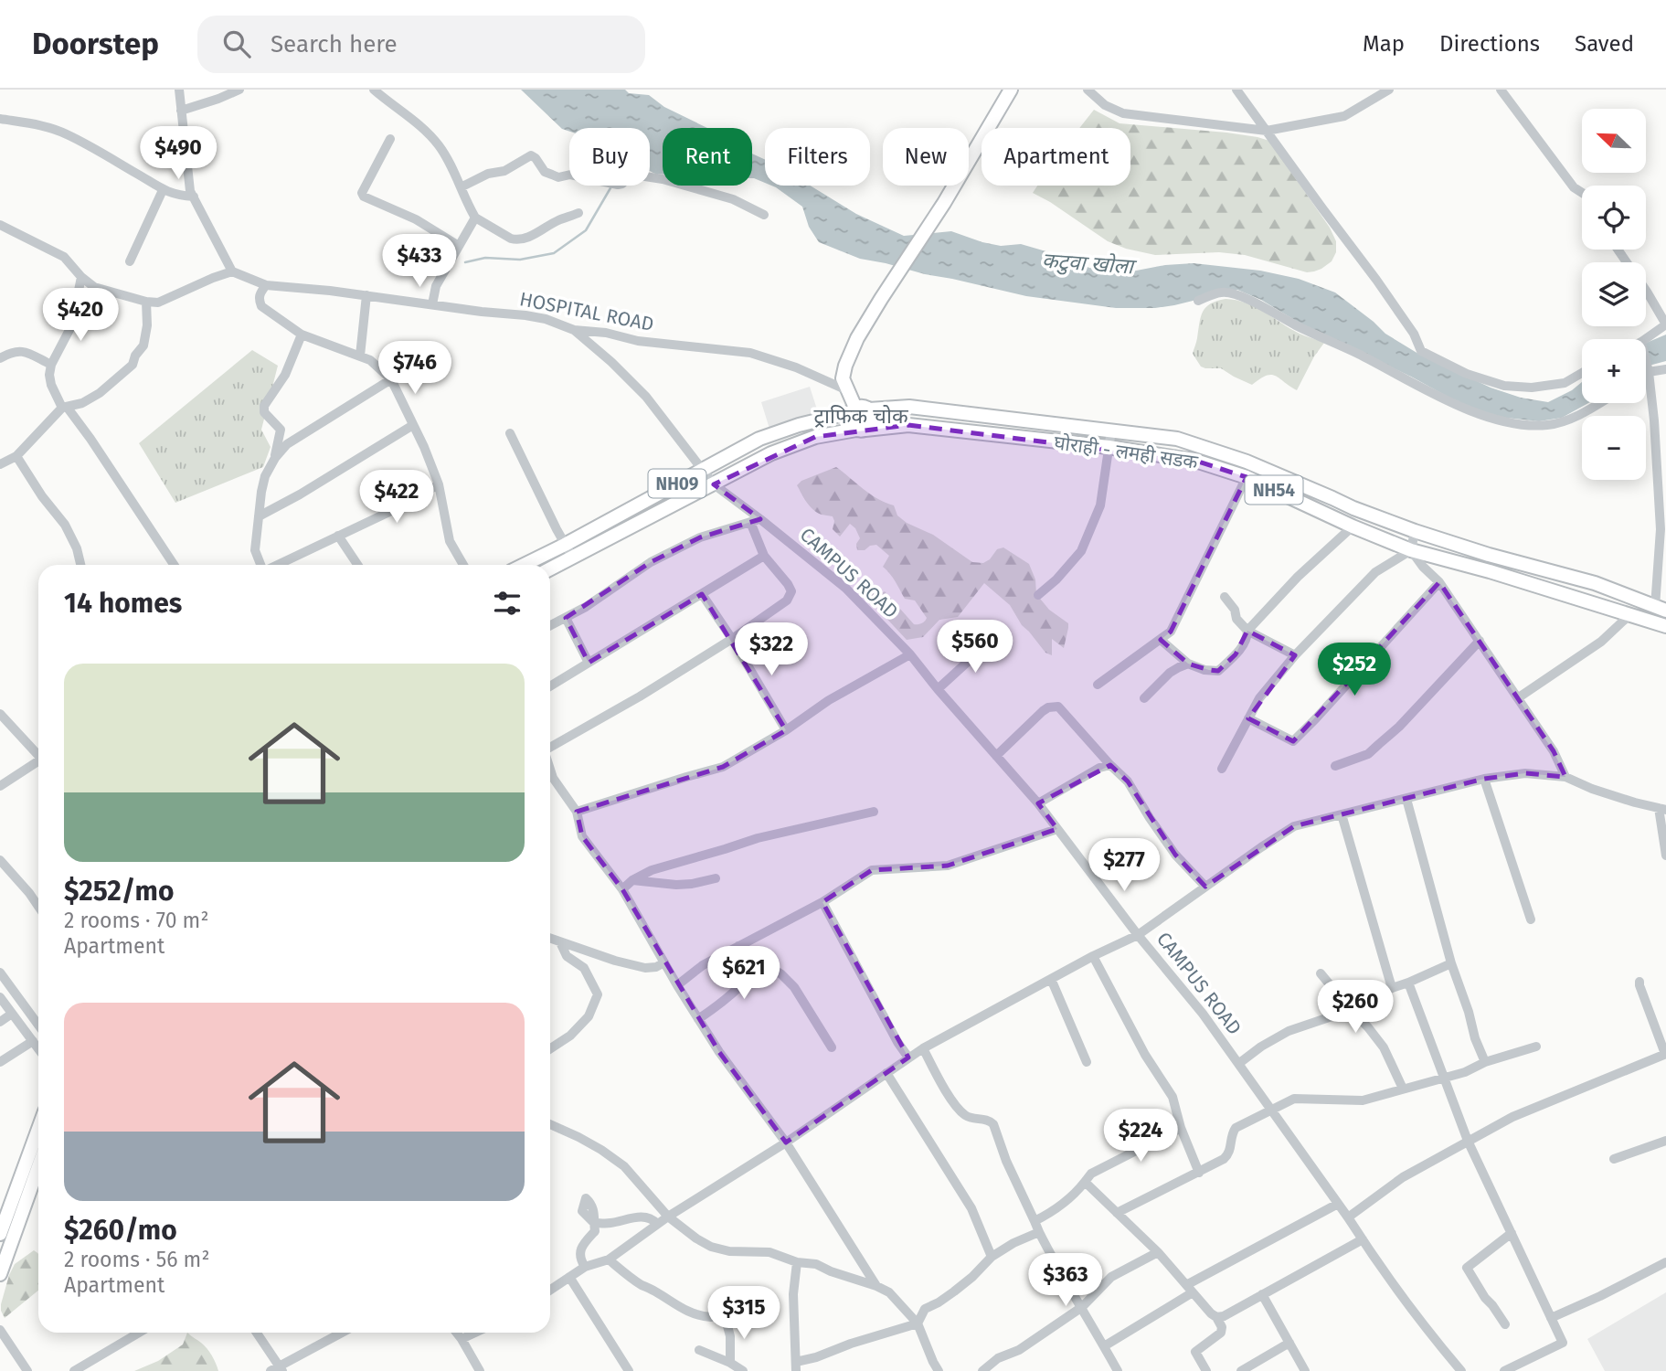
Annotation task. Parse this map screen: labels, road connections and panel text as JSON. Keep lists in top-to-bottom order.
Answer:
{
  "streets": {
    "main road": ["घोराही - लमही सडक", "NH09", "NH54"],
    "street": ["HOSPITAL ROAD", "CAMPUS ROAD"]
  },
  "crossings": [
    ["HOSPITAL ROAD", "CAMPUS ROAD"],
    ["घोराही - लमही सडक", "NH09"],
    ["NH09", "CAMPUS ROAD"]
  ],
  "districts": ["ट्राफिक चोक"],
  "water": ["कटुवा खोला"],
  "north": "top left",
  "page": {
    "header": "Doorstep",
    "search": "Search here",
    "nav": ["Map", "Directions", "Saved"],
    "map_buttons": ["+", "−"],
    "price": [
      "$490",
      "$433",
      "$420",
      "$746",
      "$422",
      "$560",
      "$322",
      "$252",
      "$277",
      "$621",
      "$260",
      "$224",
      "$363",
      "$315"
    ],
    "chip": [
      "Buy",
      "Rent",
      "Filters",
      "New",
      "Apartment"
    ],
    "heading": "14 homes",
    "list": [
      {
        "name": "$252/mo",
        "note": "2 rooms · 70 m² · Apartment"
      },
      {
        "name": "$260/mo",
        "note": "2 rooms · 56 m² · Apartment"
      }
    ]
  }
}
